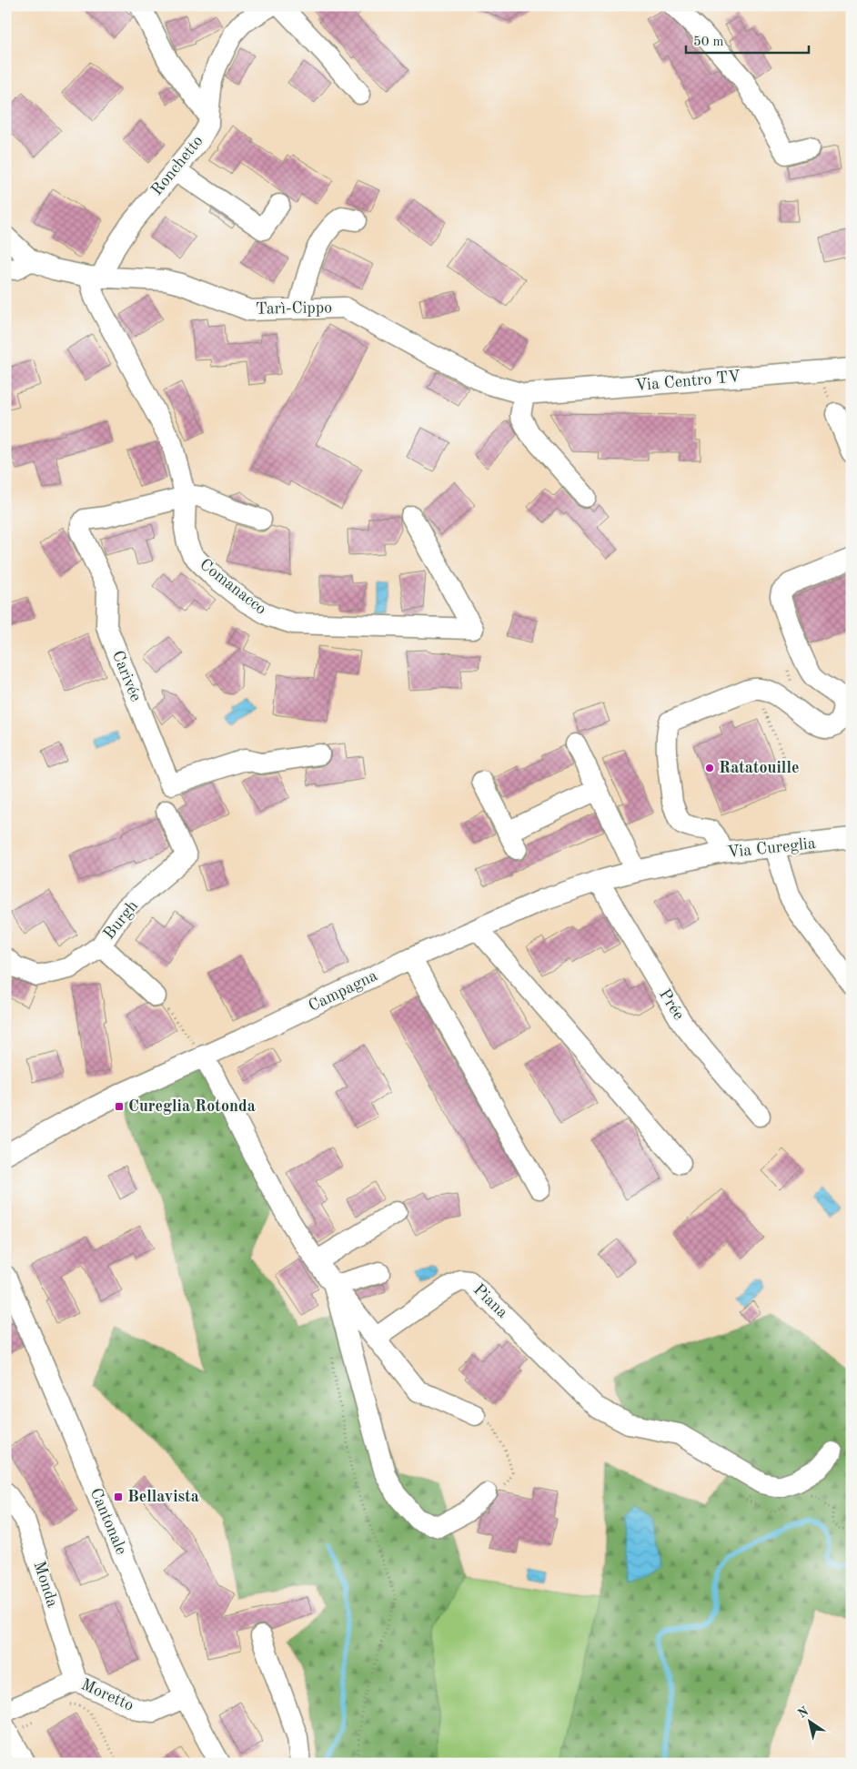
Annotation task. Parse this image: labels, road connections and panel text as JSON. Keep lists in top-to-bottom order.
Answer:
{
  "streets": {
    "street": [
      "Ronchetto",
      "Tarì-Cippo",
      "Via Centro TV",
      "Comanacco",
      "Carivée",
      "Via Cureglia",
      "Burgh",
      "Campagna",
      "Prée",
      "Piana",
      "Cantonale",
      "Monda",
      "Moretto"
    ]
  },
  "crossings": [
    ["Ronchetto", "Tarì-Cippo"],
    ["Ronchetto", "Comanacco"],
    ["Tarì-Cippo", "Via Centro TV"],
    ["Tarì-Cippo", "Comanacco"],
    ["Comanacco", "Carivée"],
    ["Via Cureglia", "Campagna"],
    ["Campagna", "Prée"],
    ["Cantonale", "Moretto"],
    ["Monda", "Moretto"]
  ],
  "places": {
    "other": ["Ratatouille"],
    "transit": ["Cureglia Rotonda", "Bellavista"]
  },
  "scale_bar": "50 m",
  "north": "top left"
}
